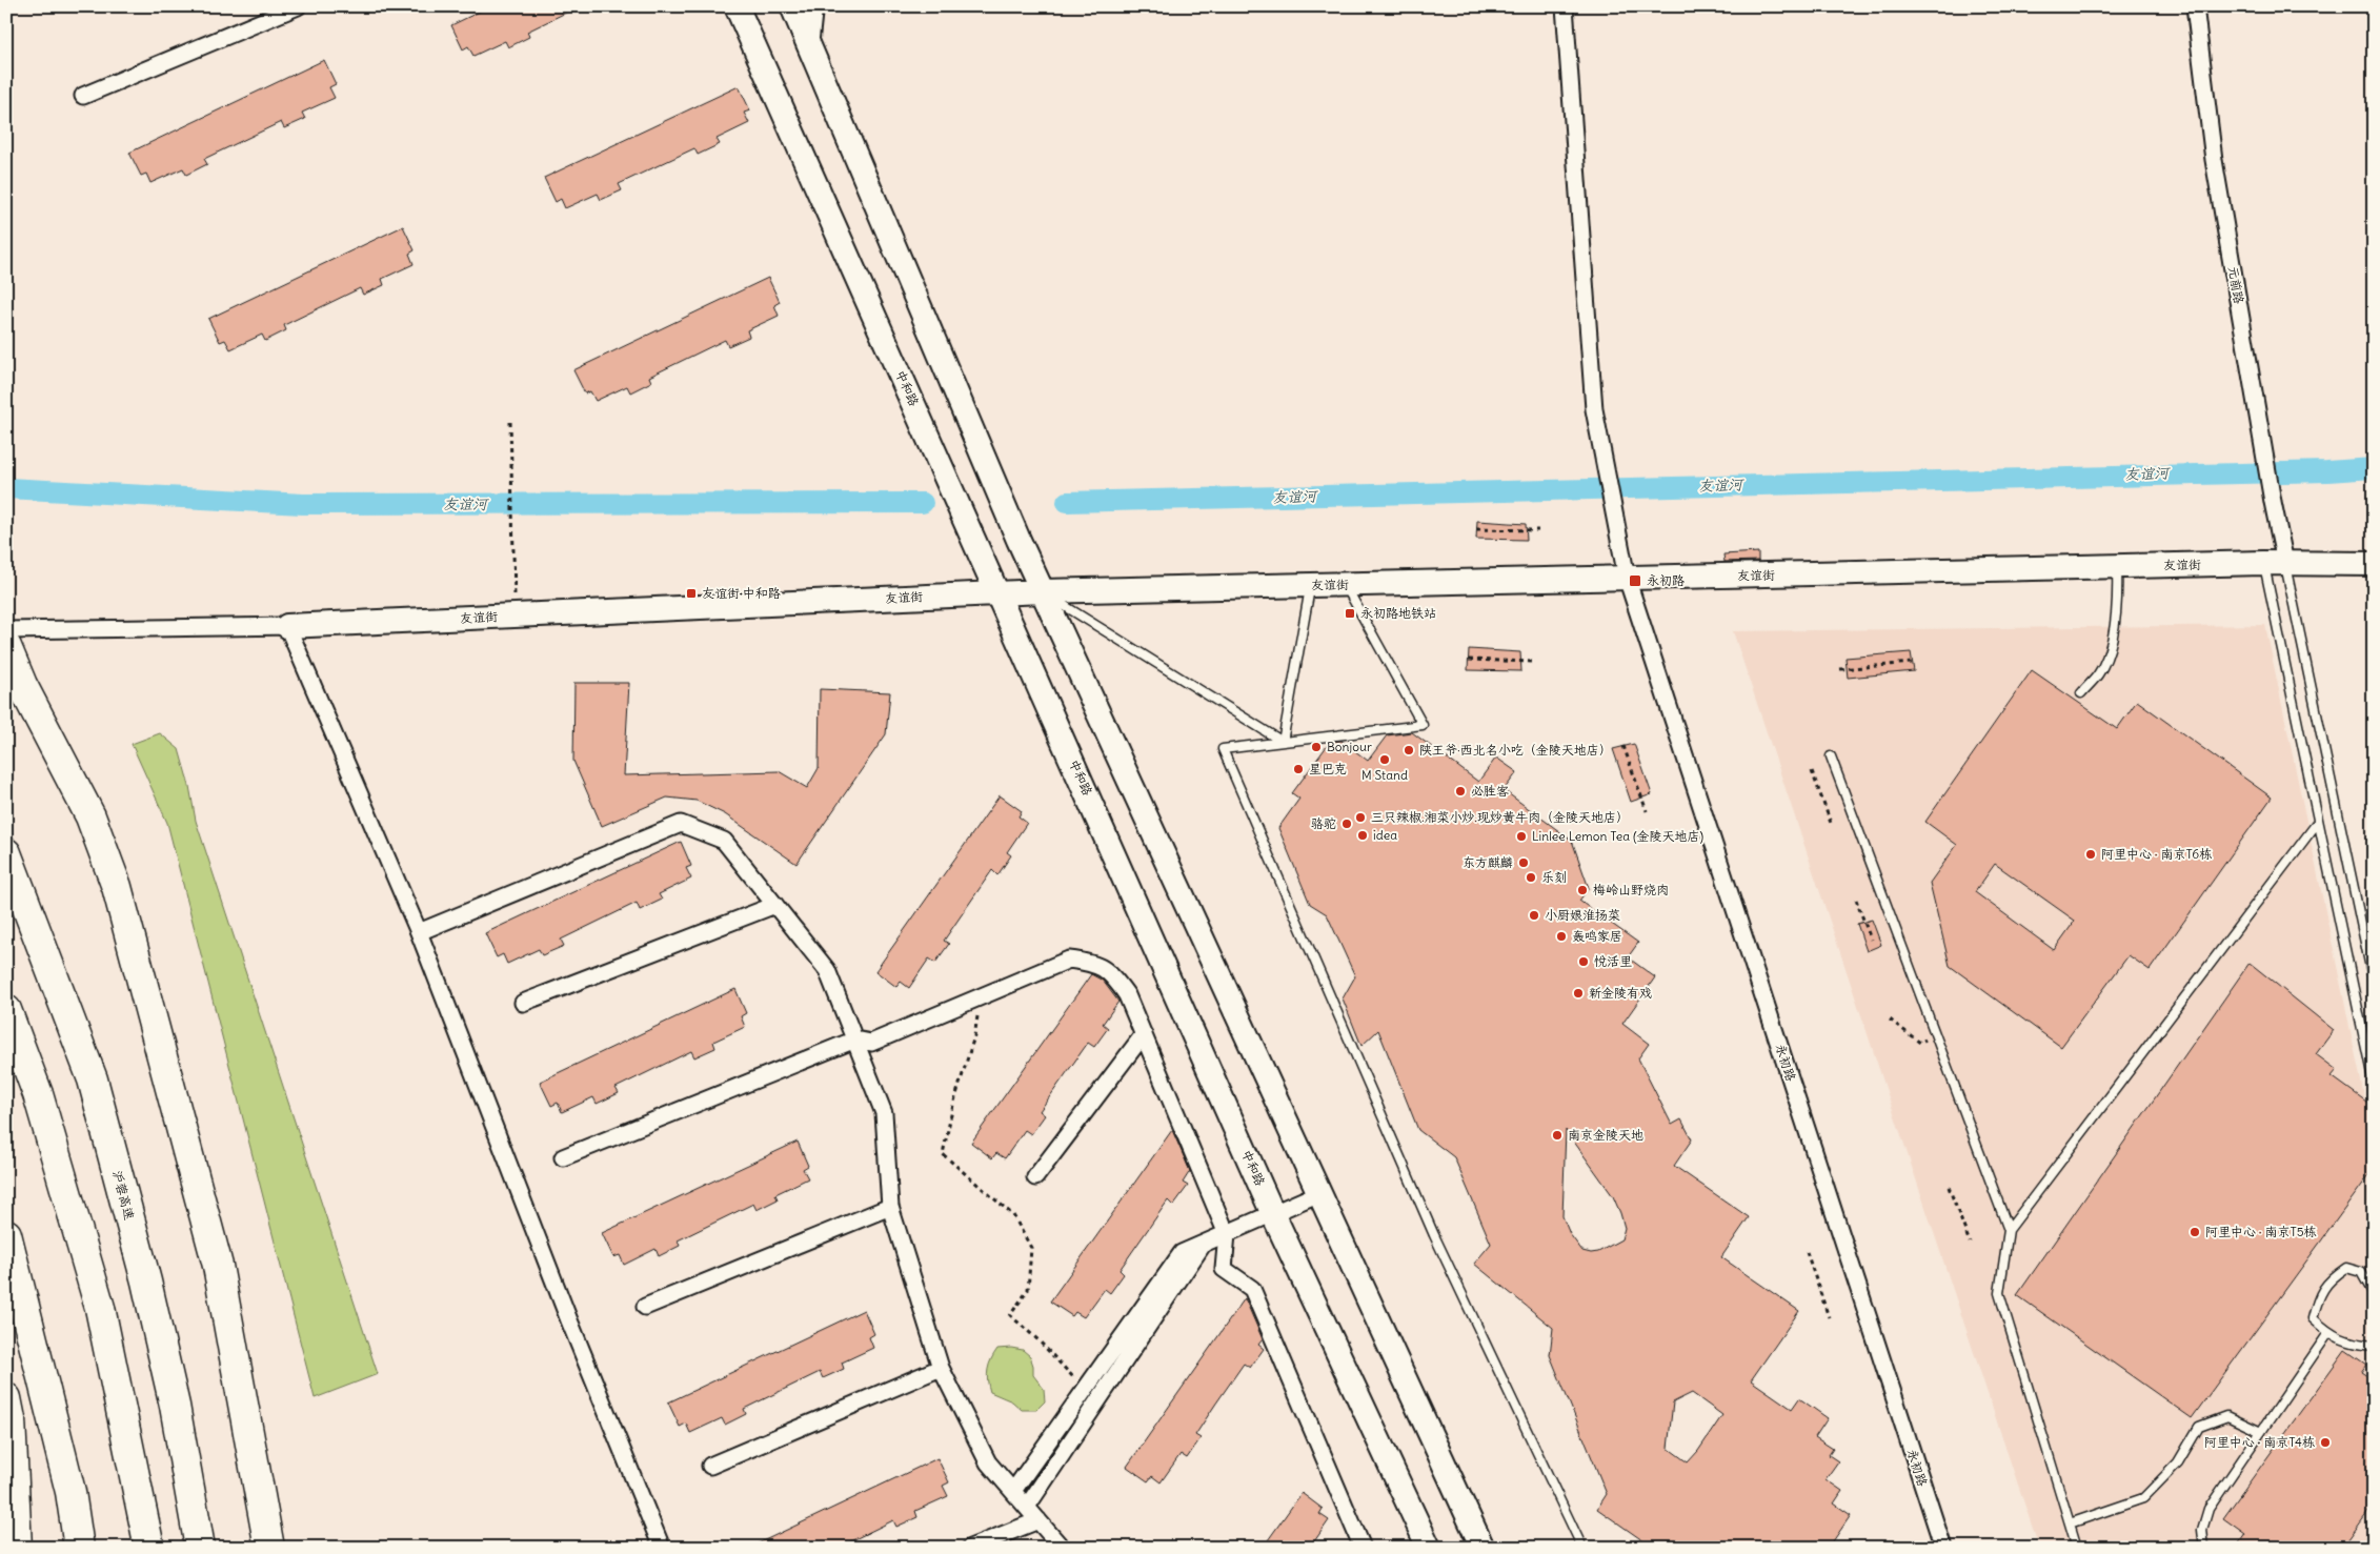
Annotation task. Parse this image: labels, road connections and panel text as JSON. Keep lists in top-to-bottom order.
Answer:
{
  "streets": {
    "highway": ["沪蓉高速"],
    "main road": ["中和路", "友谊街"],
    "street": ["元前路", "永初路"]
  },
  "crossings": [
    ["元前路", "友谊街"],
    ["中和路", "友谊街"],
    ["友谊街", "永初路"]
  ],
  "water": ["友谊河"],
  "places": {
    "transit": ["永初路", "友谊街·中和路", "永初路地铁站"],
    "other": [
      "Bonjour",
      "陕王爷·西北名小吃（金陵天地店）",
      "M Stand",
      "星巴克",
      "必胜客",
      "三只辣椒.湘菜小炒.现炒黄牛肉（金陵天地店）",
      "骆驼",
      "idea",
      "Linlee Lemon Tea (金陵天地店)",
      "阿里中心 · 南京T6栋",
      "东方麒麟",
      "乐刻",
      "梅岭山野烧肉",
      "小厨娘淮扬菜",
      "轰鸣家居",
      "悦活里",
      "新金陵有戏",
      "南京金陵天地",
      "阿里中心 · 南京T5栋",
      "阿里中心 · 南京T4栋"
    ]
  }
}
